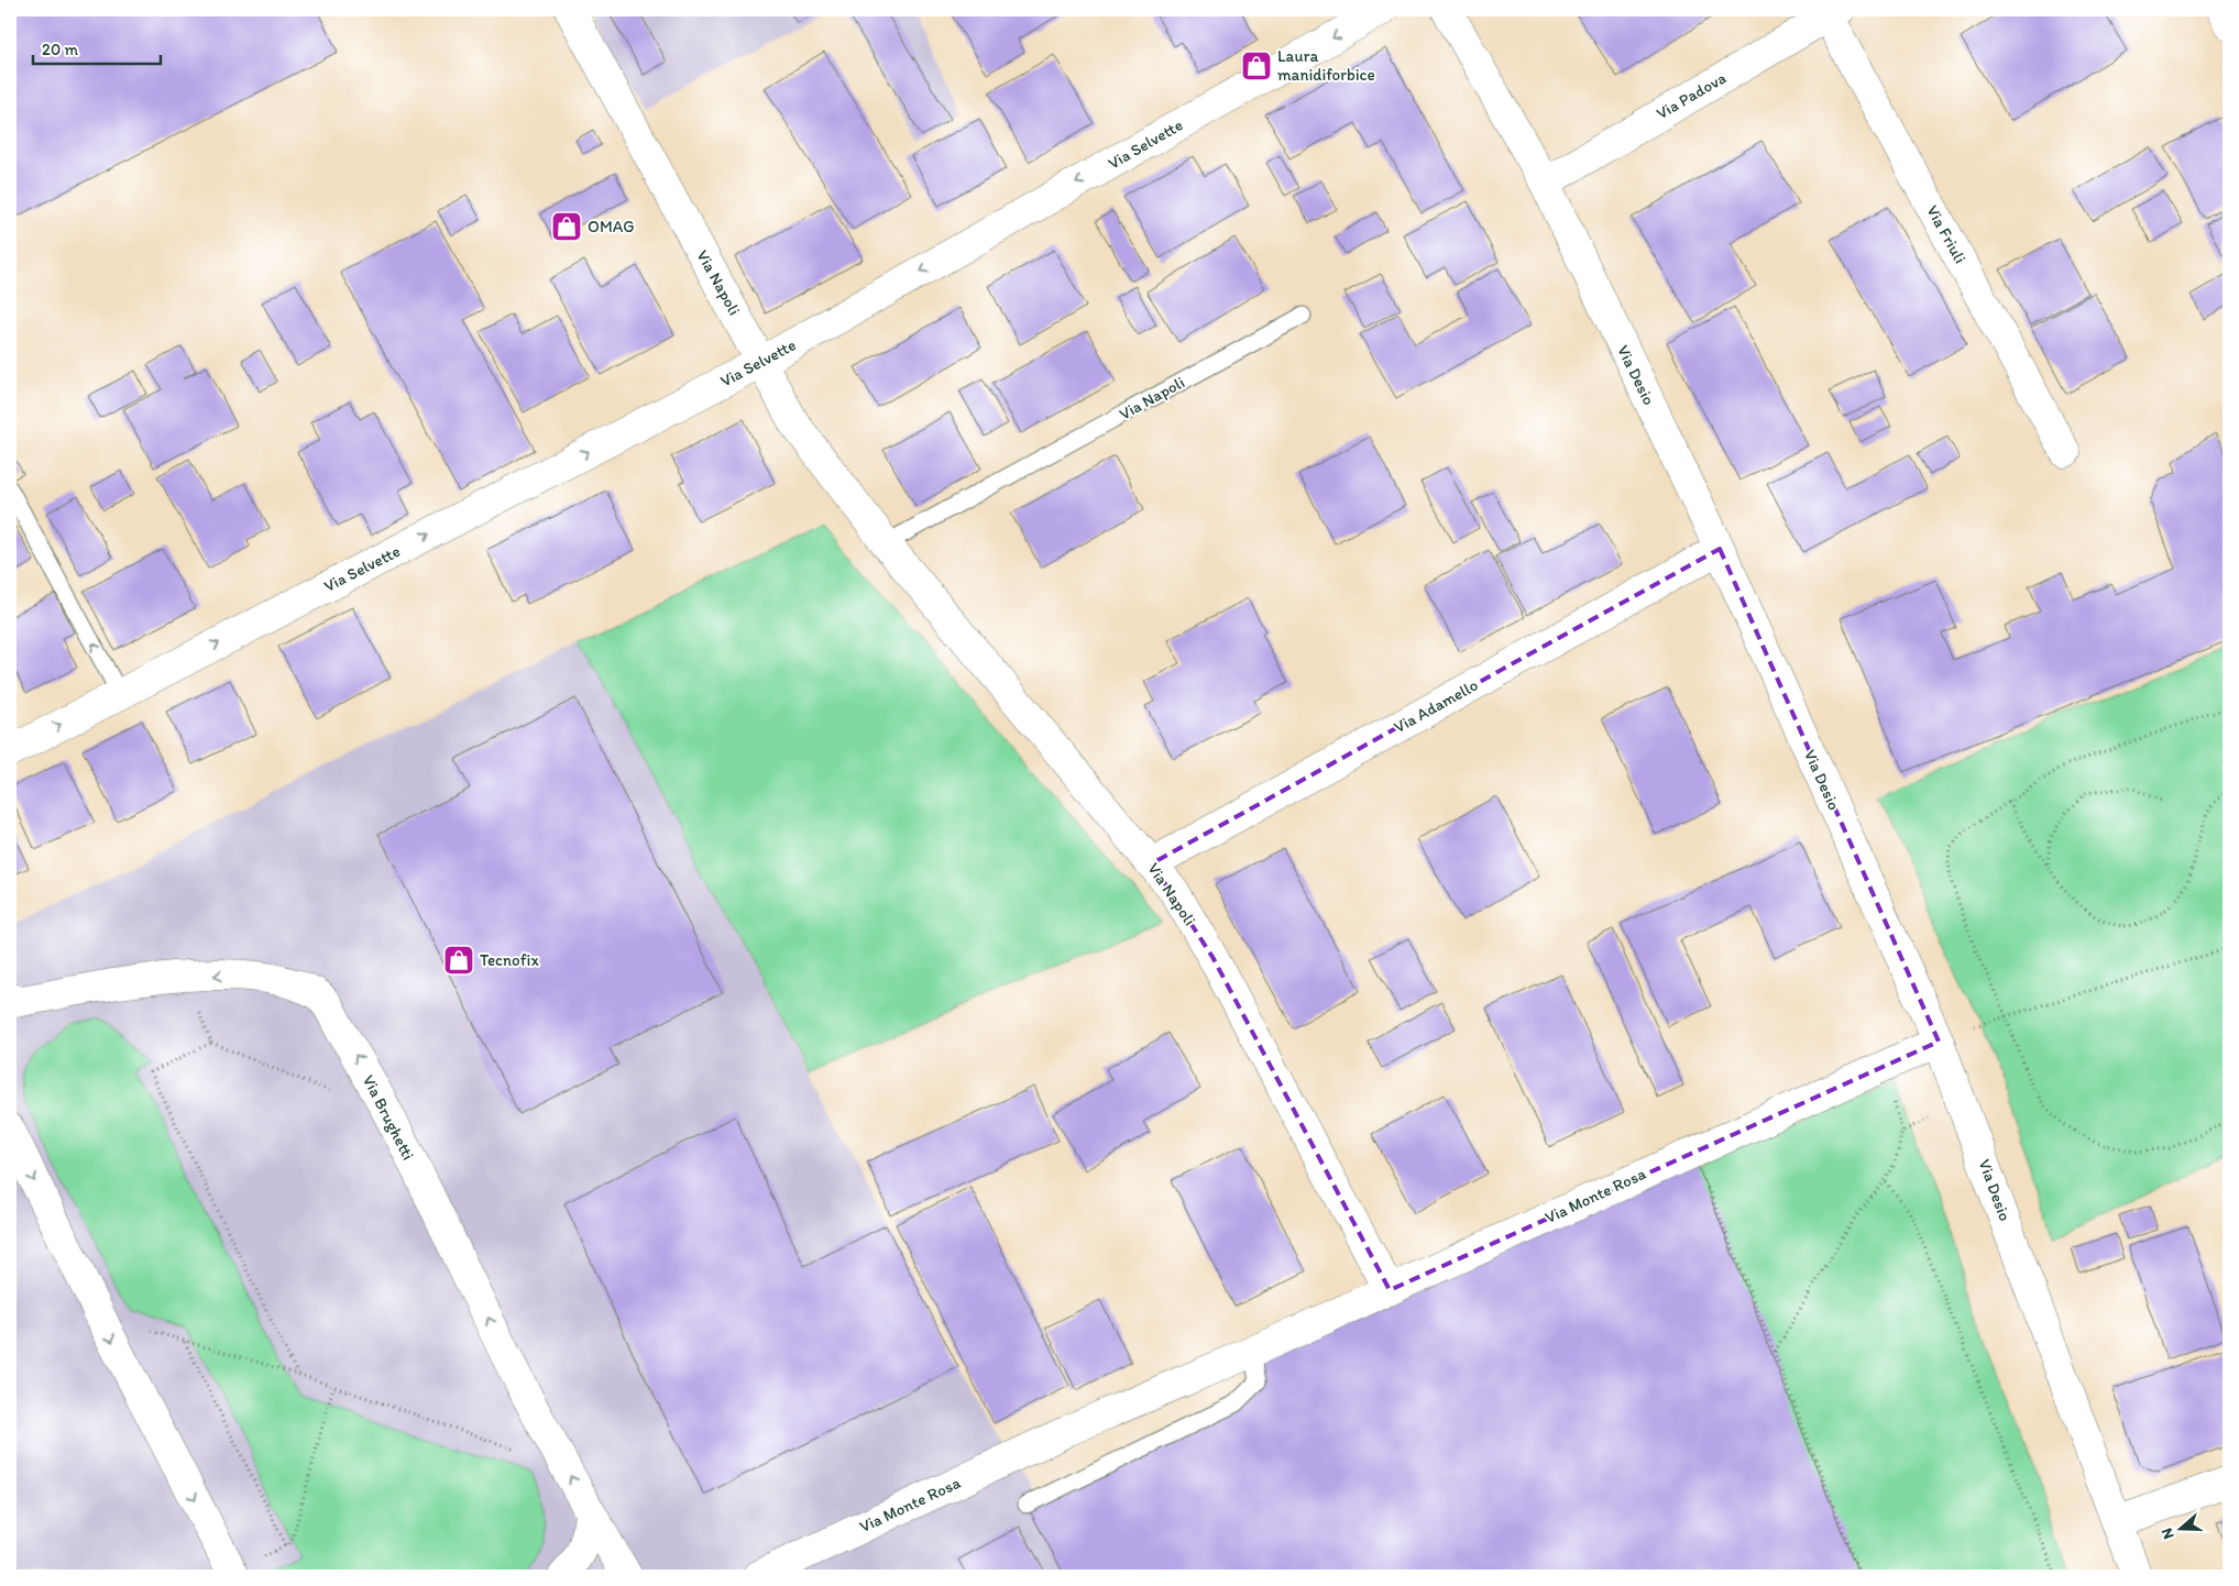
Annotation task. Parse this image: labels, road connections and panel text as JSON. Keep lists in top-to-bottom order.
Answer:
{
  "streets": {
    "street": [
      "Via Padova",
      "Via Selvette",
      "Via Friuli",
      "Via Napoli",
      "Via Desio",
      "Via Adamello",
      "Via Brughetti",
      "Via Monte Rosa"
    ]
  },
  "crossings": [
    ["Via Padova", "Via Friuli"],
    ["Via Padova", "Via Desio"],
    ["Via Selvette", "Via Napoli"],
    ["Via Napoli", "Via Adamello"],
    ["Via Napoli", "Via Monte Rosa"],
    ["Via Desio", "Via Adamello"],
    ["Via Desio", "Via Monte Rosa"]
  ],
  "one_way": ["Via Brughetti"],
  "places": {
    "shop": ["Laura manidiforbice", "OMAG", "Tecnofix"]
  },
  "scale_bar": "20 m",
  "north": "left"
}
